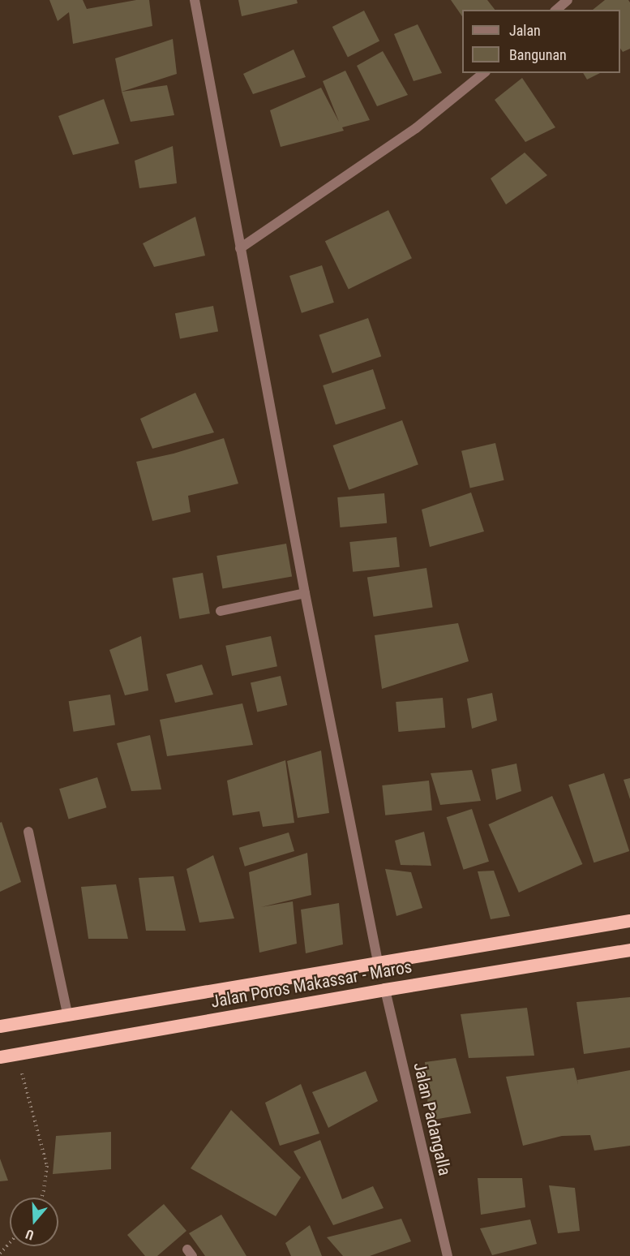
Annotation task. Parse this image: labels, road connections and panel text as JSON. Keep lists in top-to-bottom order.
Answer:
{
  "streets": {
    "highway": ["Jalan Poros Makassar - Maros"],
    "street": ["Jalan Padangalla"]
  },
  "crossings": [
    ["Jalan Poros Makassar - Maros", "Jalan Padangalla"]
  ],
  "legend": ["Jalan", "Bangunan"],
  "north": "bottom"
}
